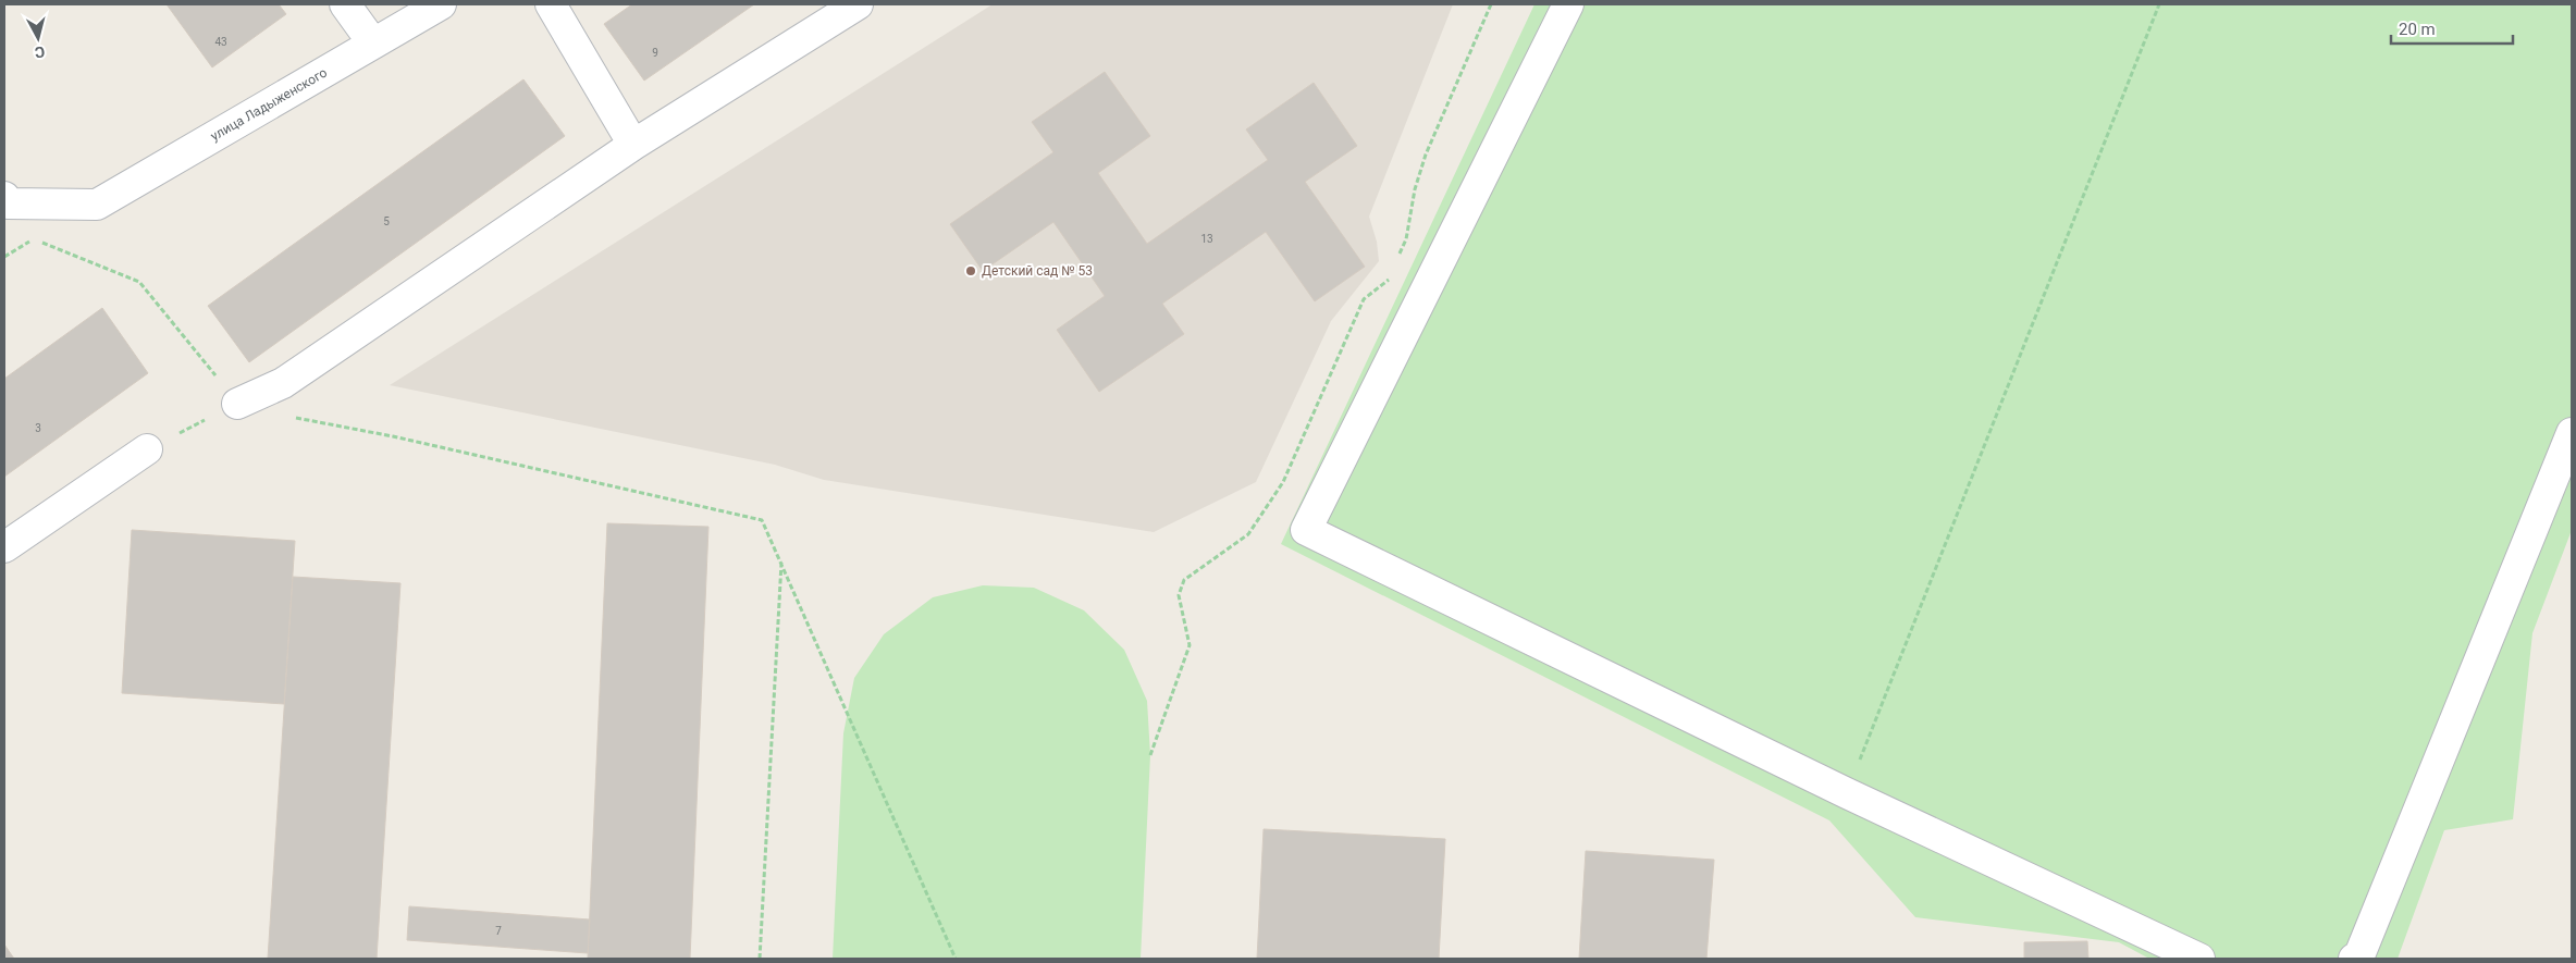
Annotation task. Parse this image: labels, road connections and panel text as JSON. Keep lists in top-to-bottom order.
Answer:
{
  "streets": {
    "street": ["улица Ладыженского"]
  },
  "places": ["Детский сад № 53"],
  "house_numbers": [
    "43",
    "9",
    "5",
    "13",
    "3",
    "7"
  ],
  "scale_bar": "20 m",
  "north": "bottom"
}
